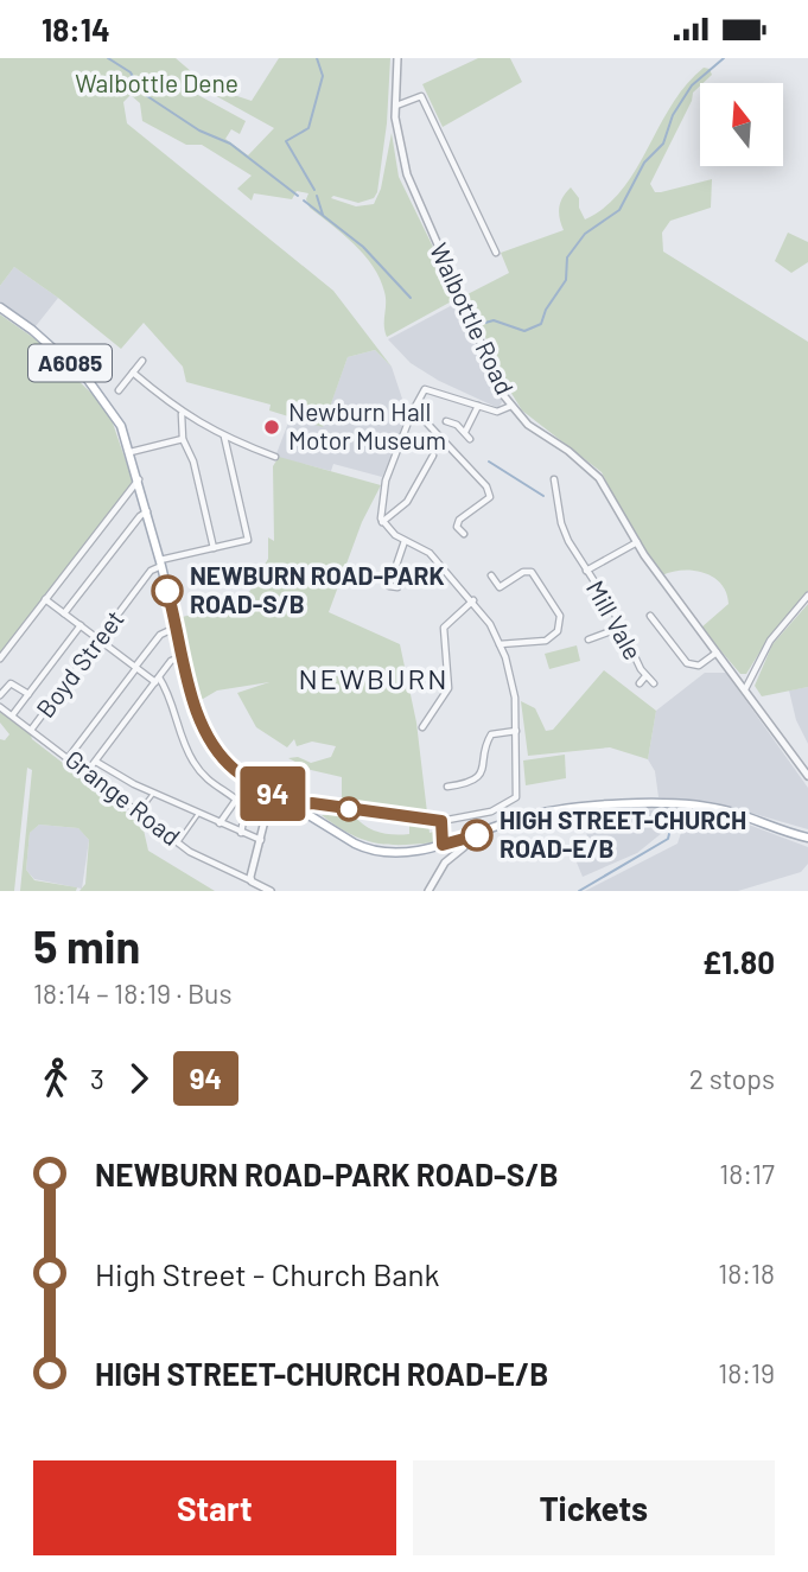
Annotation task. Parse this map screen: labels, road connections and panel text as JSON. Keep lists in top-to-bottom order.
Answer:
{
  "streets": {
    "main road": ["A6085"],
    "street": [
      "Walbottle Road",
      "Mill Vale",
      "Boyd Street",
      "Grange Road"
    ]
  },
  "crossings": [
    ["Walbottle Road", "Mill Vale"],
    ["A6085", "Boyd Street"],
    ["Boyd Street", "Grange Road"]
  ],
  "districts": ["NEWBURN"],
  "parks": ["Walbottle Dene"],
  "places": ["Newburn Hall Motor Museum", "NEWBURN ROAD-PARK ROAD-S/B", "HIGH STREET-CHURCH ROAD-E/B"],
  "lines": ["bus line 94"],
  "north": "top",
  "page": {
    "status": "18:14",
    "on_map": "94",
    "heading": ["5 min", "18:14 – 18:19 · Bus", "£1.80"],
    "legs": ["3", "94", "2 stops"],
    "list": [
      {
        "name": "NEWBURN ROAD-PARK ROAD-S/B",
        "value": "18:17"
      },
      {
        "name": "High Street - Church Bank",
        "value": "18:18"
      },
      {
        "name": "HIGH STREET-CHURCH ROAD-E/B",
        "value": "18:19"
      }
    ],
    "buttons": ["Start", "Tickets"]
  }
}
